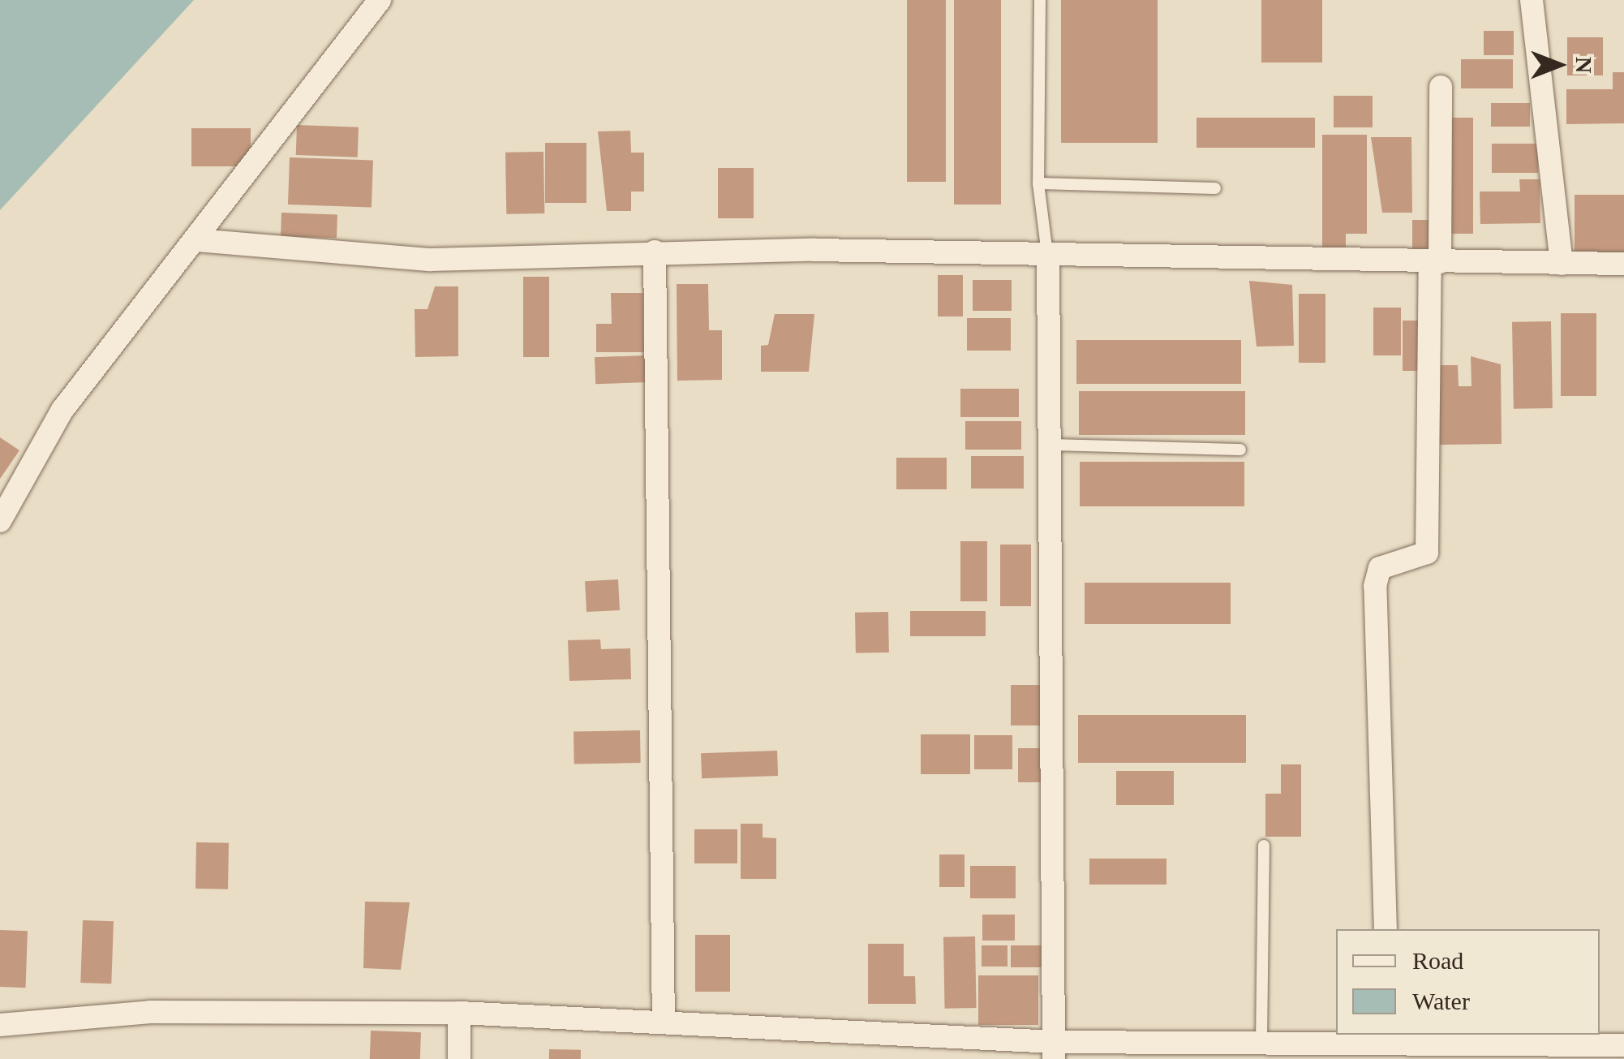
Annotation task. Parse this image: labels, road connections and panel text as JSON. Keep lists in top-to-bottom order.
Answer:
{
  "legend": ["Road", "Water"],
  "north": "right"
}
